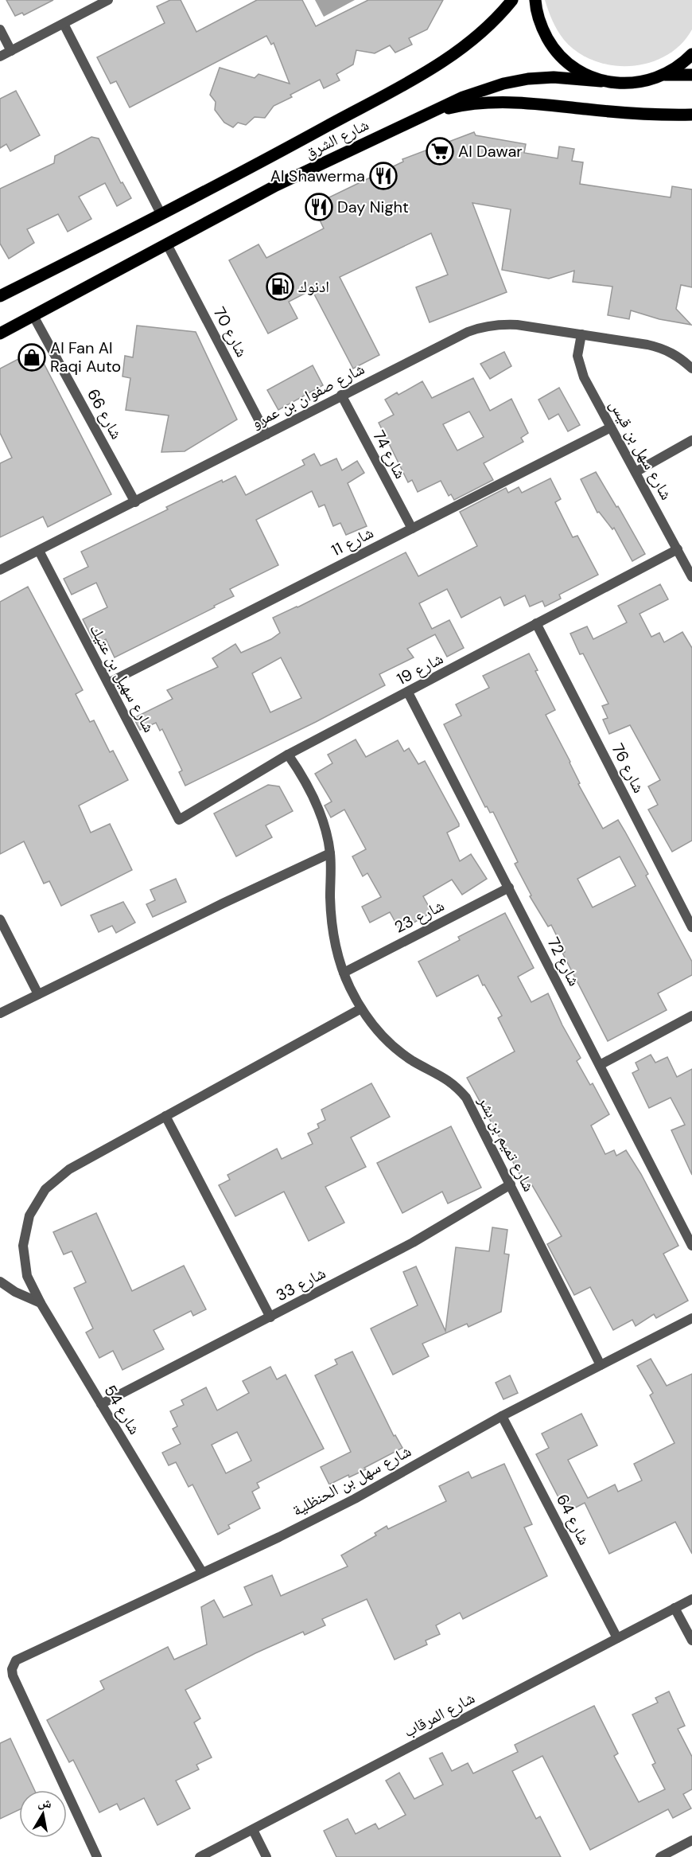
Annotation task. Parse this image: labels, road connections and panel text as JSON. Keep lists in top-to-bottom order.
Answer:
{
  "streets": {
    "main road": ["شارع الشرق"],
    "street": [
      "شارع 70",
      "شارع صفوان بن عمرو",
      "شارع 66",
      "شارع سهل بن قيس",
      "شارع 74",
      "شارع 11",
      "شارع 19",
      "شارع سهيل بن عتيك",
      "شارع 76",
      "شارع 23",
      "شارع 72",
      "شارع تميم بن بشر",
      "شارع 33",
      "شارع 54",
      "شارع سهل بن الحنظلية",
      "شارع 64",
      "شارع المرقاب"
    ]
  },
  "crossings": [
    ["شارع الشرق", "شارع 70"],
    ["شارع الشرق", "شارع 66"],
    ["شارع 70", "شارع صفوان بن عمرو"],
    ["شارع صفوان بن عمرو", "شارع 66"],
    ["شارع صفوان بن عمرو", "شارع سهل بن قيس"],
    ["شارع صفوان بن عمرو", "شارع 74"],
    ["شارع صفوان بن عمرو", "شارع سهيل بن عتيك"],
    ["شارع سهل بن قيس", "شارع 11"],
    ["شارع سهل بن قيس", "شارع 19"],
    ["شارع 74", "شارع 11"],
    ["شارع 11", "شارع سهيل بن عتيك"],
    ["شارع 19", "شارع سهيل بن عتيك"],
    ["شارع 19", "شارع 76"],
    ["شارع 19", "شارع 72"],
    ["شارع 19", "شارع تميم بن بشر"],
    ["شارع 23", "شارع 72"],
    ["شارع 23", "شارع تميم بن بشر"],
    ["شارع تميم بن بشر", "شارع 33"],
    ["شارع تميم بن بشر", "شارع 54"],
    ["شارع تميم بن بشر", "شارع سهل بن الحنظلية"],
    ["شارع 33", "شارع 54"],
    ["شارع 54", "شارع سهل بن الحنظلية"],
    ["شارع سهل بن الحنظلية", "شارع 64"],
    ["شارع 64", "شارع المرقاب"]
  ],
  "places": {
    "supermarket": ["Al Dawar"],
    "restaurant": ["Al Shawerma", "Day Night"],
    "fuel station": ["ادنوك"],
    "shop": ["Al Fan Al Raqi Auto"]
  },
  "north": "top"
}
